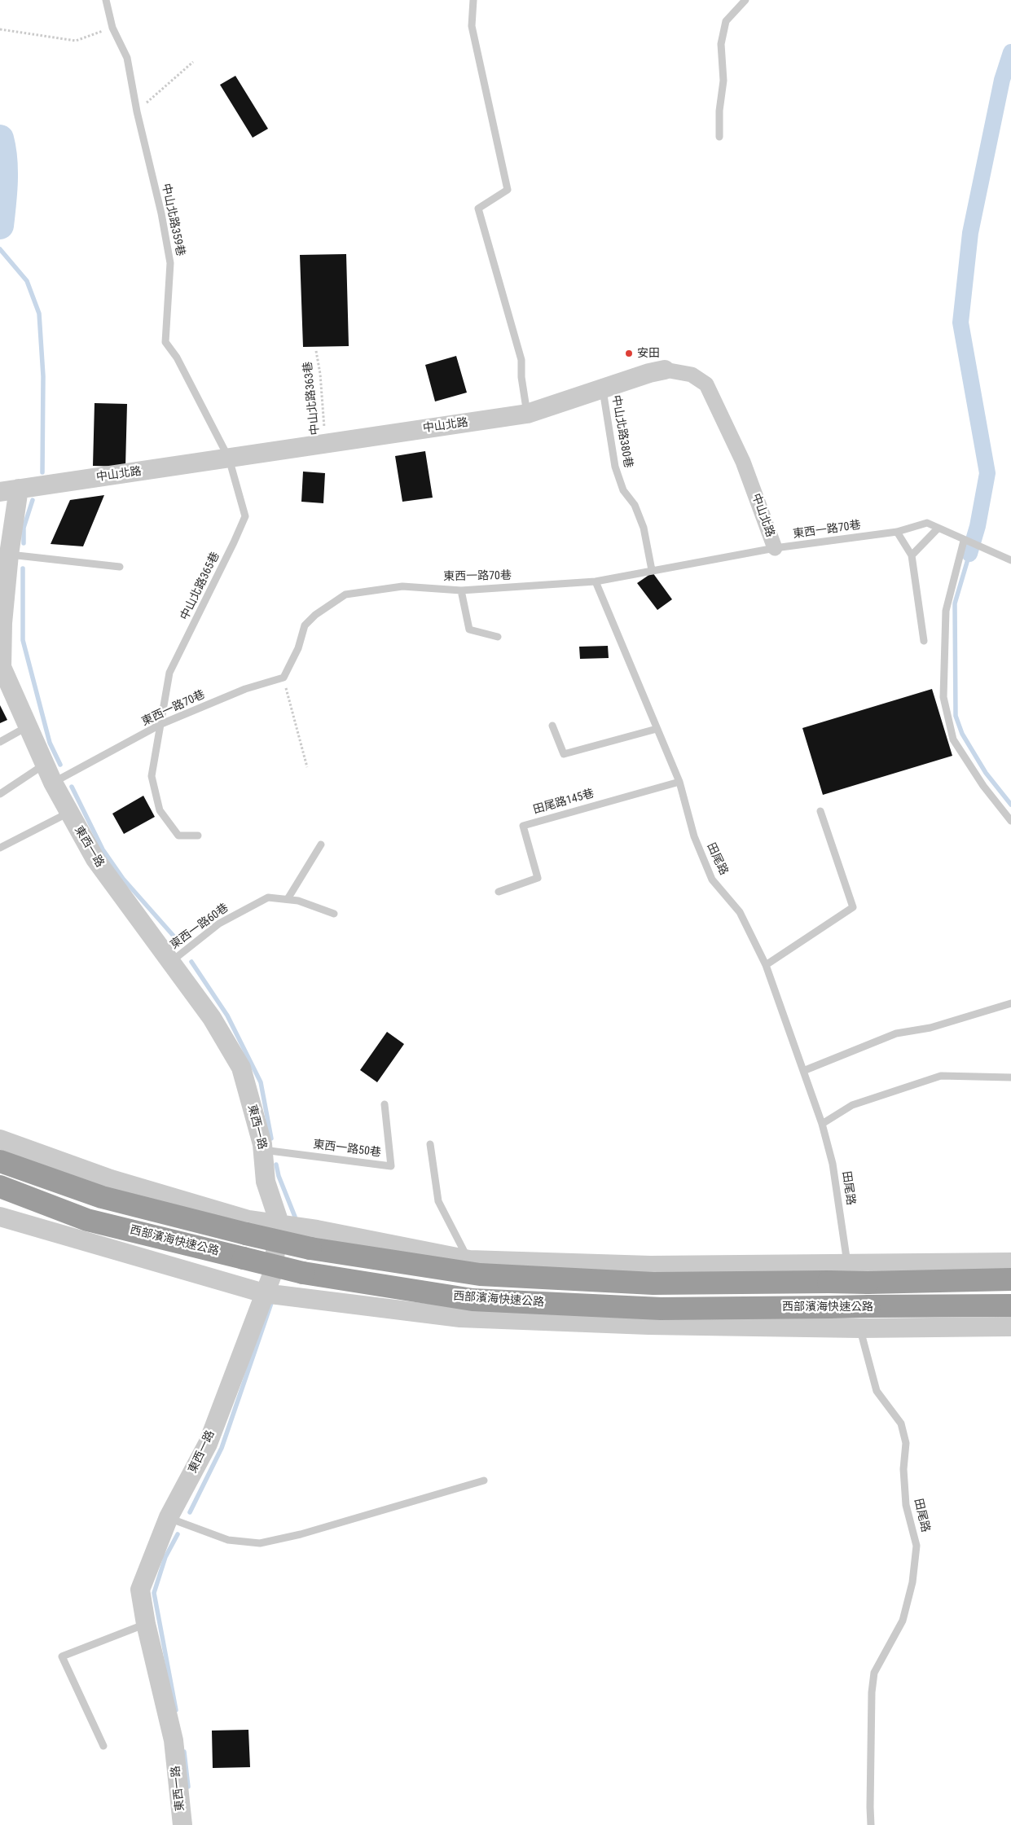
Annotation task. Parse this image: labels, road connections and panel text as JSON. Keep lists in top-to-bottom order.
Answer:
{
  "streets": {
    "highway": ["西部濱海快速公路"],
    "street": ["中山北路", "東西一路"],
    "lane": [
      "中山北路359巷",
      "中山北路380巷",
      "東西一路70巷",
      "中山北路365巷",
      "田尾路145巷",
      "田尾路",
      "東西一路60巷",
      "東西一路50巷"
    ],
    "path": ["中山北路363巷"]
  },
  "crossings": [
    ["中山北路359巷", "中山北路"],
    ["中山北路359巷", "中山北路365巷"],
    ["中山北路363巷", "中山北路"],
    ["中山北路", "中山北路380巷"],
    ["中山北路", "東西一路70巷"],
    ["中山北路", "中山北路365巷"],
    ["中山北路", "東西一路"],
    ["中山北路380巷", "東西一路70巷"],
    ["東西一路70巷", "中山北路365巷"],
    ["東西一路70巷", "東西一路"],
    ["東西一路70巷", "田尾路"],
    ["田尾路145巷", "田尾路"],
    ["東西一路", "東西一路60巷"],
    ["東西一路", "東西一路50巷"],
    ["田尾路", "西部濱海快速公路"]
  ],
  "places": ["安田"]
}
